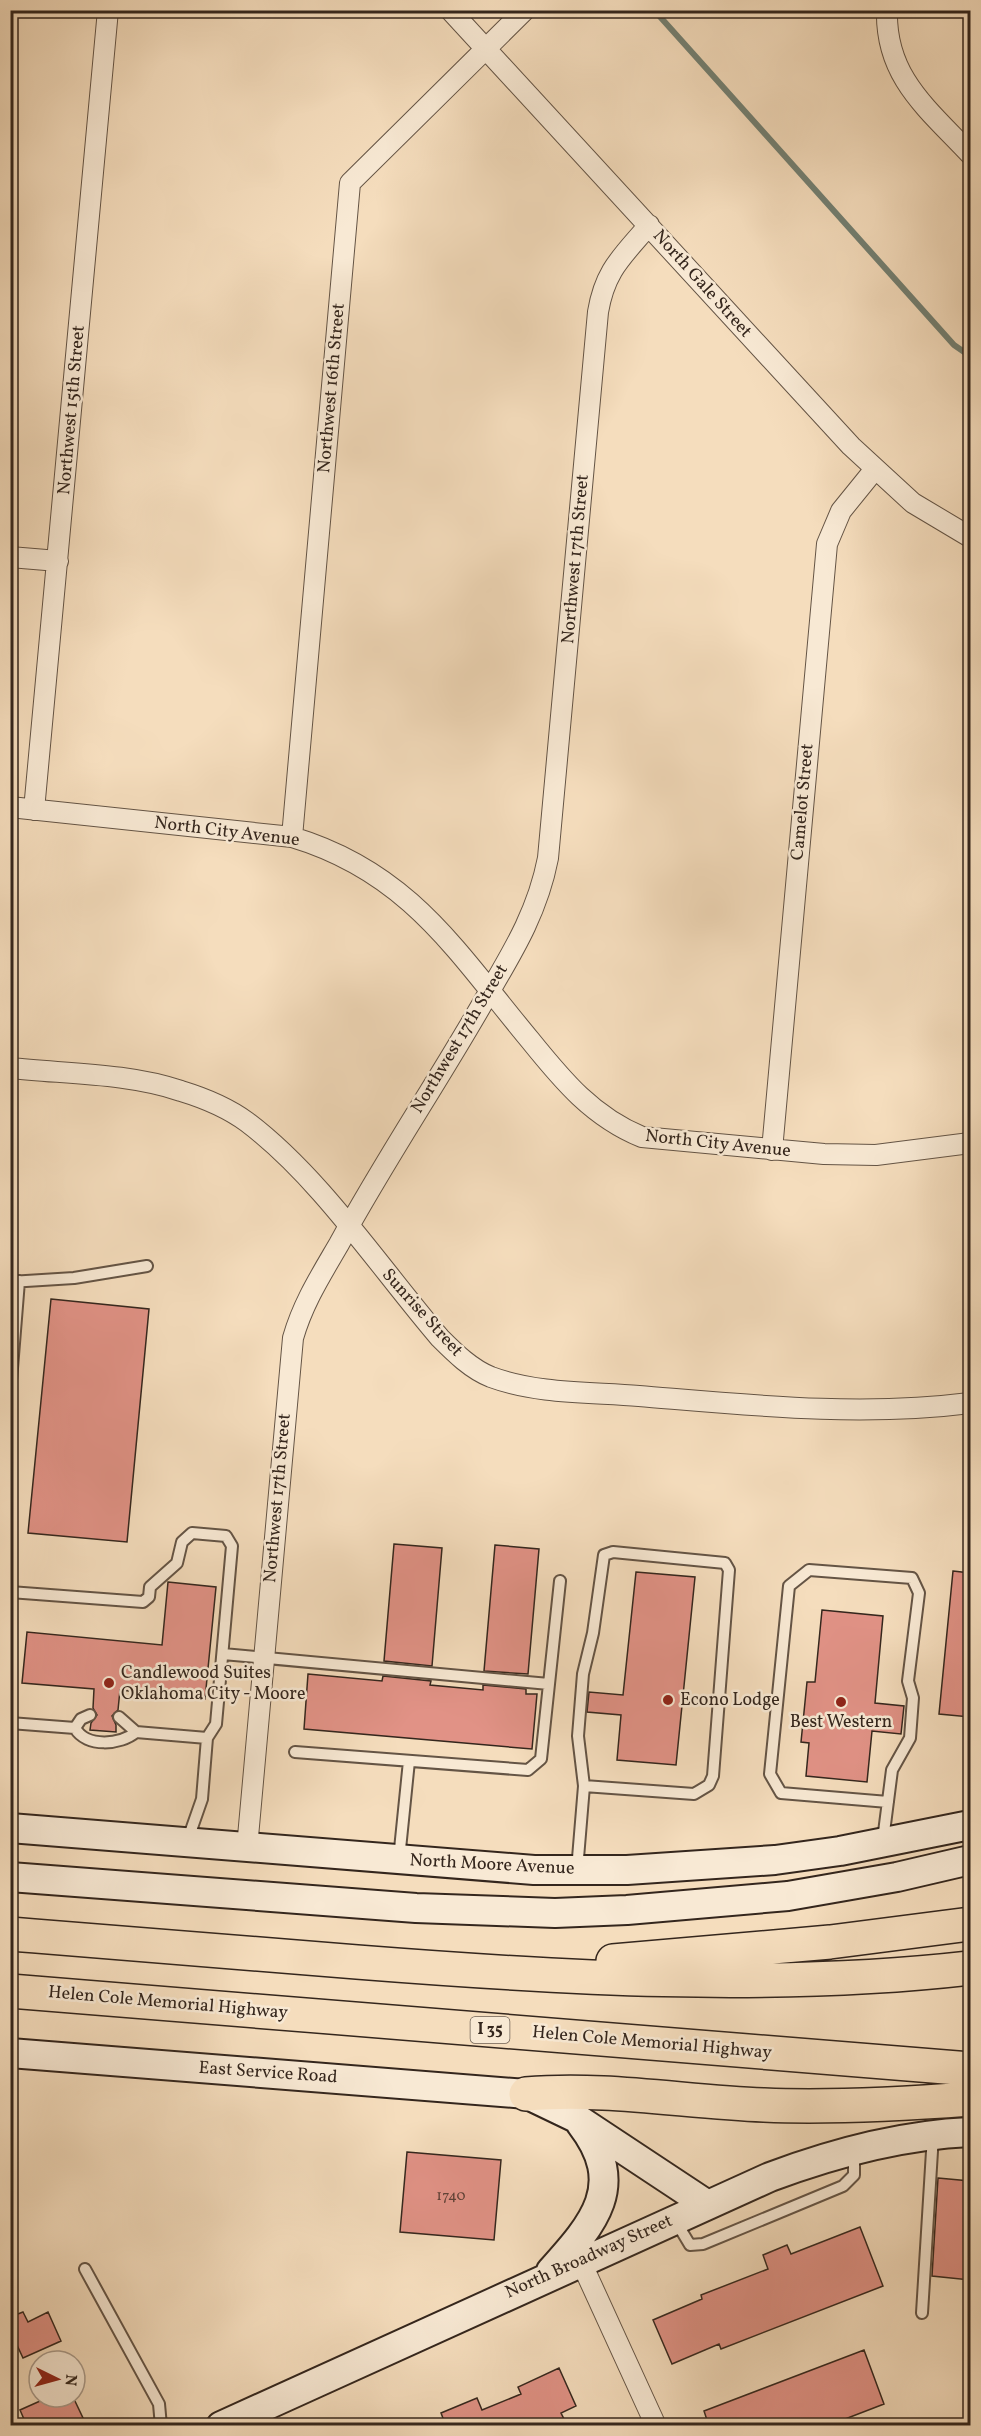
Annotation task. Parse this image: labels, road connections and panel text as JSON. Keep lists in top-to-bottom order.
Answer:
{
  "streets": {
    "highway": ["Helen Cole Memorial Highway", "I 35"],
    "main road": ["North Moore Avenue", "East Service Road", "North Broadway Street"],
    "street": [
      "North Gale Street",
      "Northwest 16th Street",
      "Northwest 15th Street",
      "Northwest 17th Street",
      "Camelot Street",
      "North City Avenue",
      "Sunrise Street"
    ]
  },
  "crossings": [
    ["North Gale Street", "Northwest 16th Street"],
    ["North Gale Street", "Northwest 17th Street"],
    ["North Gale Street", "Camelot Street"],
    ["Northwest 16th Street", "North City Avenue"],
    ["Northwest 15th Street", "North City Avenue"],
    ["Northwest 17th Street", "North City Avenue"],
    ["Northwest 17th Street", "Sunrise Street"],
    ["Northwest 17th Street", "North Moore Avenue"],
    ["Camelot Street", "North City Avenue"]
  ],
  "places": ["Candlewood Suites Oklahoma City - Moore", "Econo Lodge", "Best Western"],
  "house_numbers": ["1740"],
  "north": "right"
}
